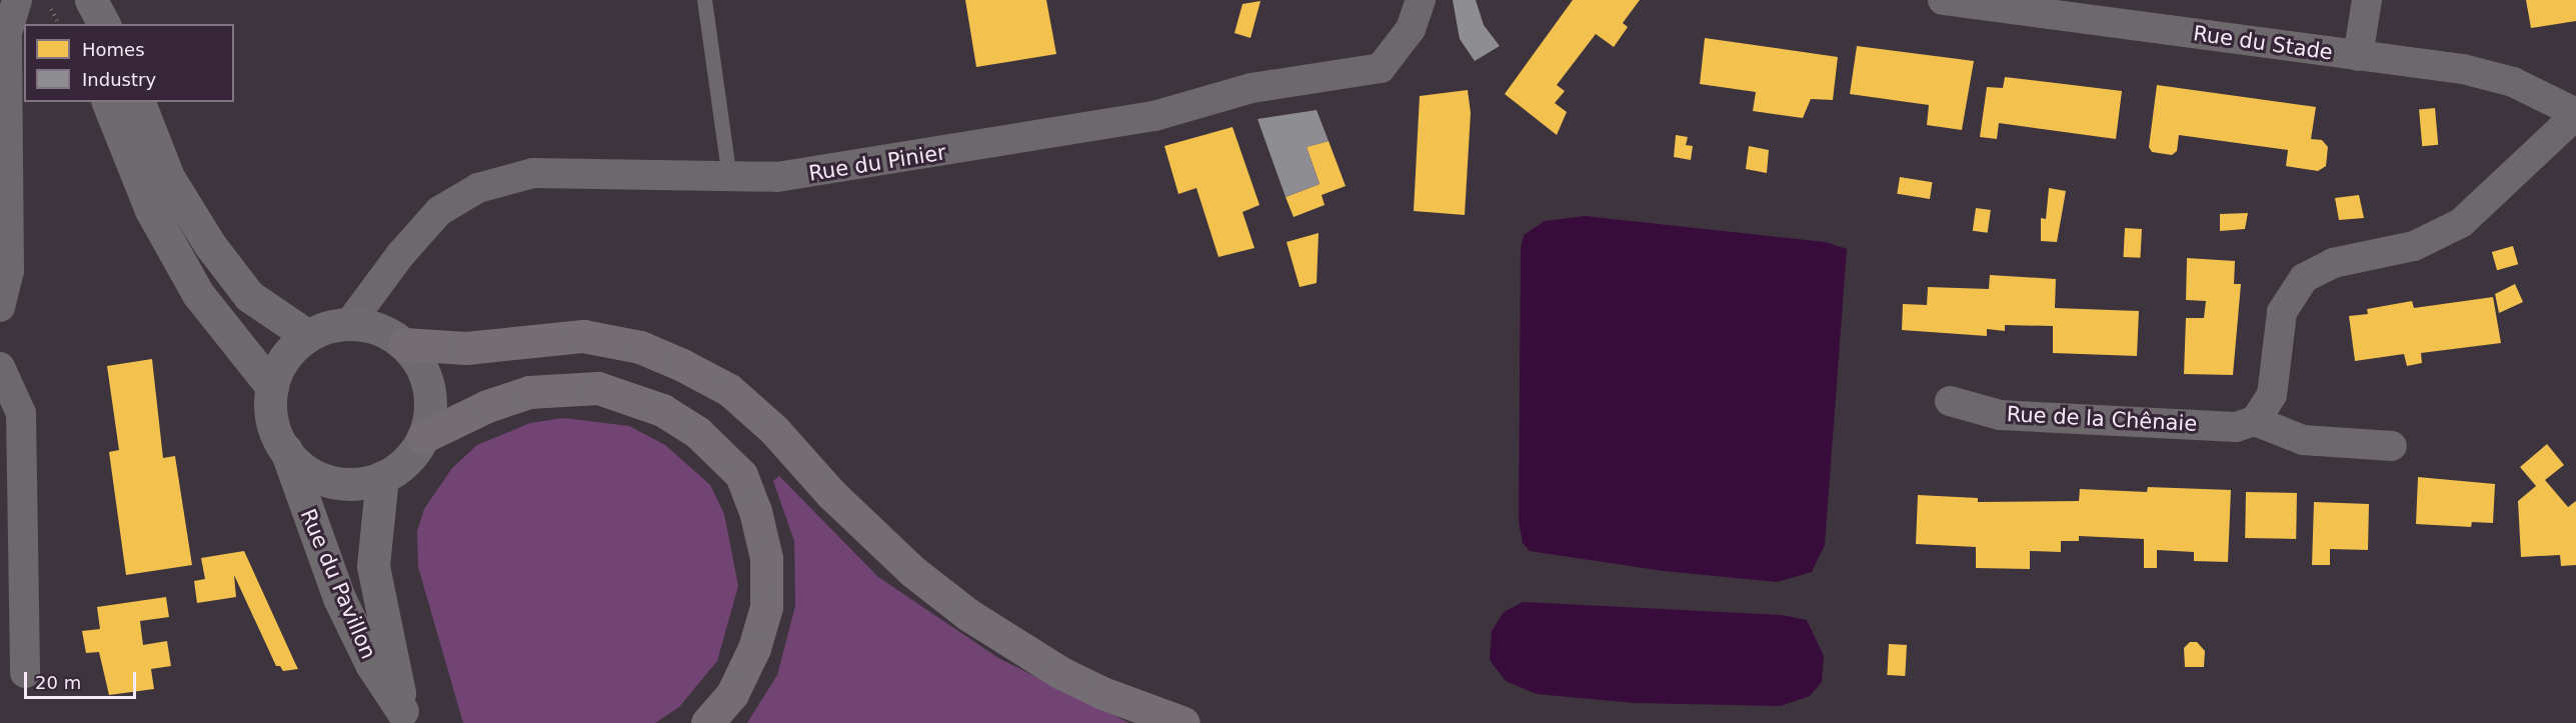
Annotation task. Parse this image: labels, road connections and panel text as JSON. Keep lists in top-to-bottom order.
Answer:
{
  "streets": {
    "street": [
      "Rue du Stade",
      "Rue du Pinier",
      "Rue de la Chênaie",
      "Rue du Pavillon"
    ]
  },
  "crossings": [
    ["Rue du Pinier", "Rue du Pavillon"]
  ],
  "legend": ["Homes", "Industry"],
  "scale_bar": "20 m"
}
